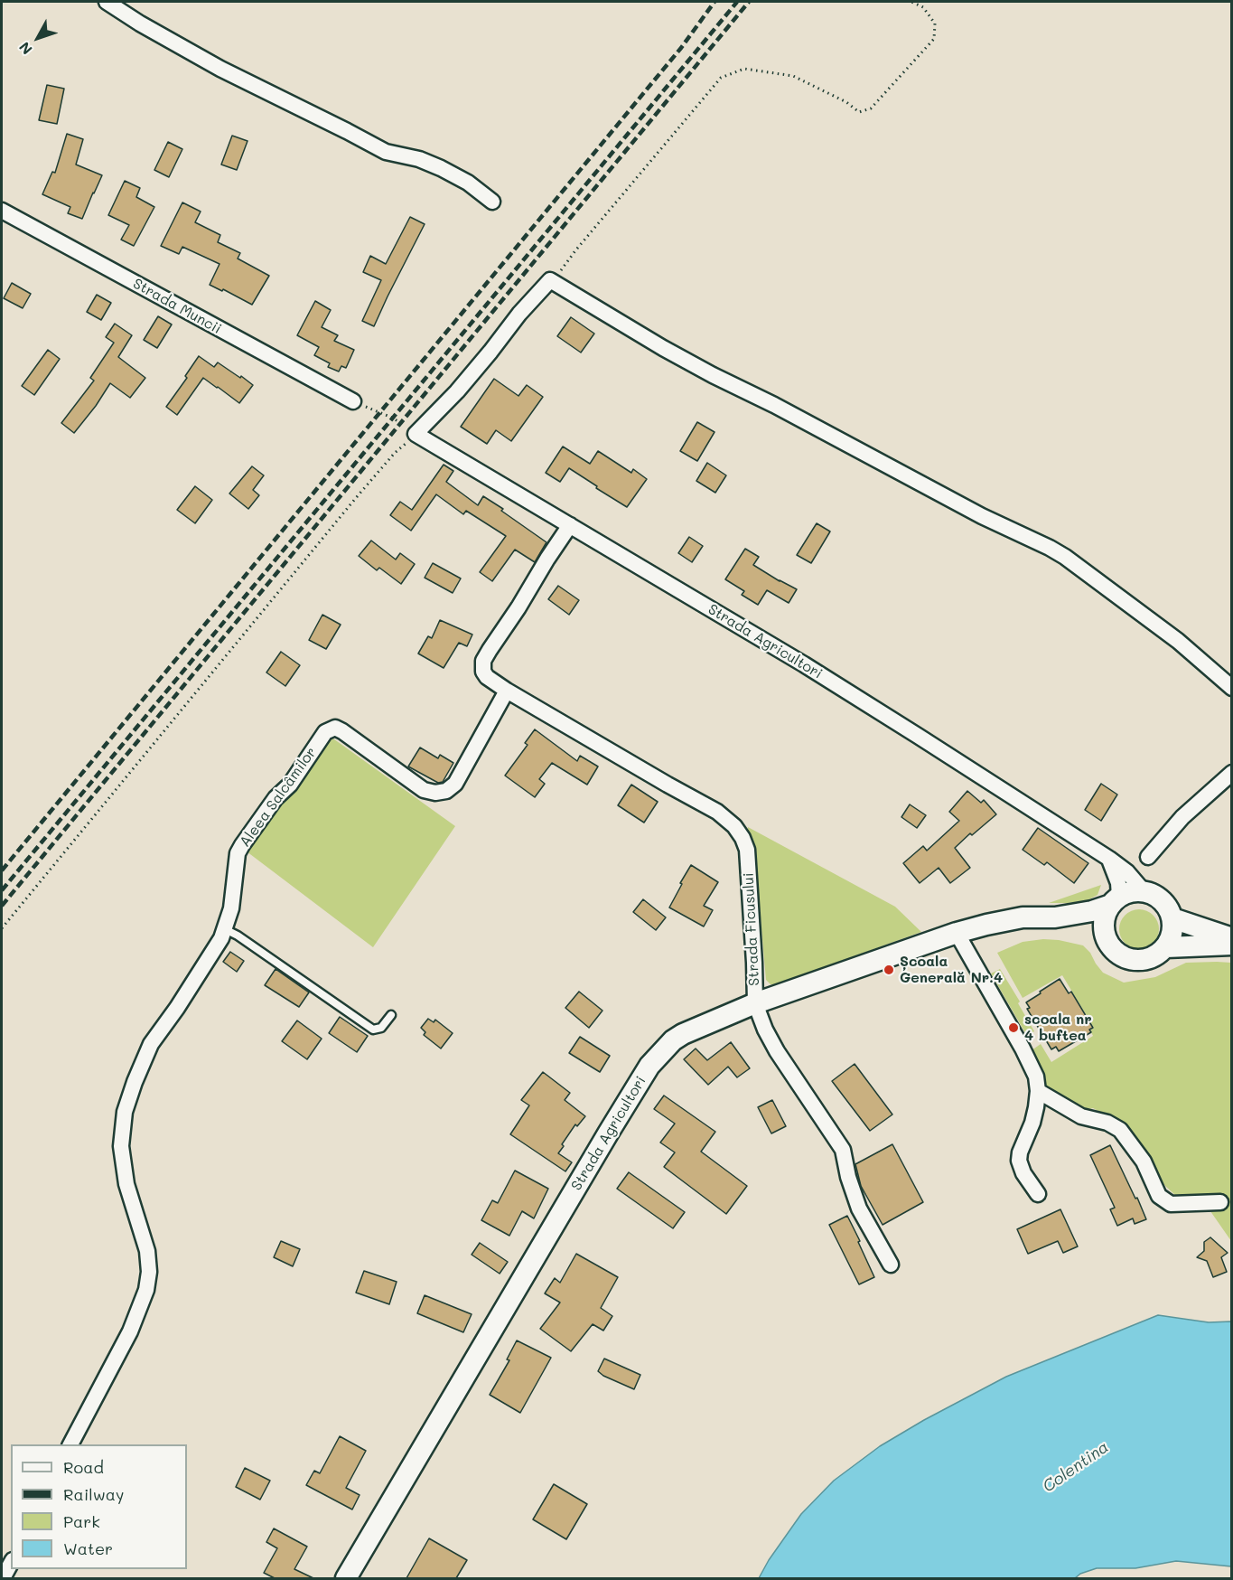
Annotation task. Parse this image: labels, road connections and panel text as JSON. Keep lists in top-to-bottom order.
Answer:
{
  "streets": {
    "main road": ["Strada Agricultori"],
    "street": ["Strada Muncii", "Aleea Salcâmilor", "Strada Ficusului"]
  },
  "crossings": [
    ["Strada Agricultori", "Strada Ficusului"],
    ["Aleea Salcâmilor", "Strada Ficusului"]
  ],
  "water": ["Colentina"],
  "places": ["Școala Generală Nr.4", "scoala nr 4 buftea"],
  "legend": [
    "Road",
    "Railway",
    "Park",
    "Water"
  ],
  "north": "bottom left"
}
